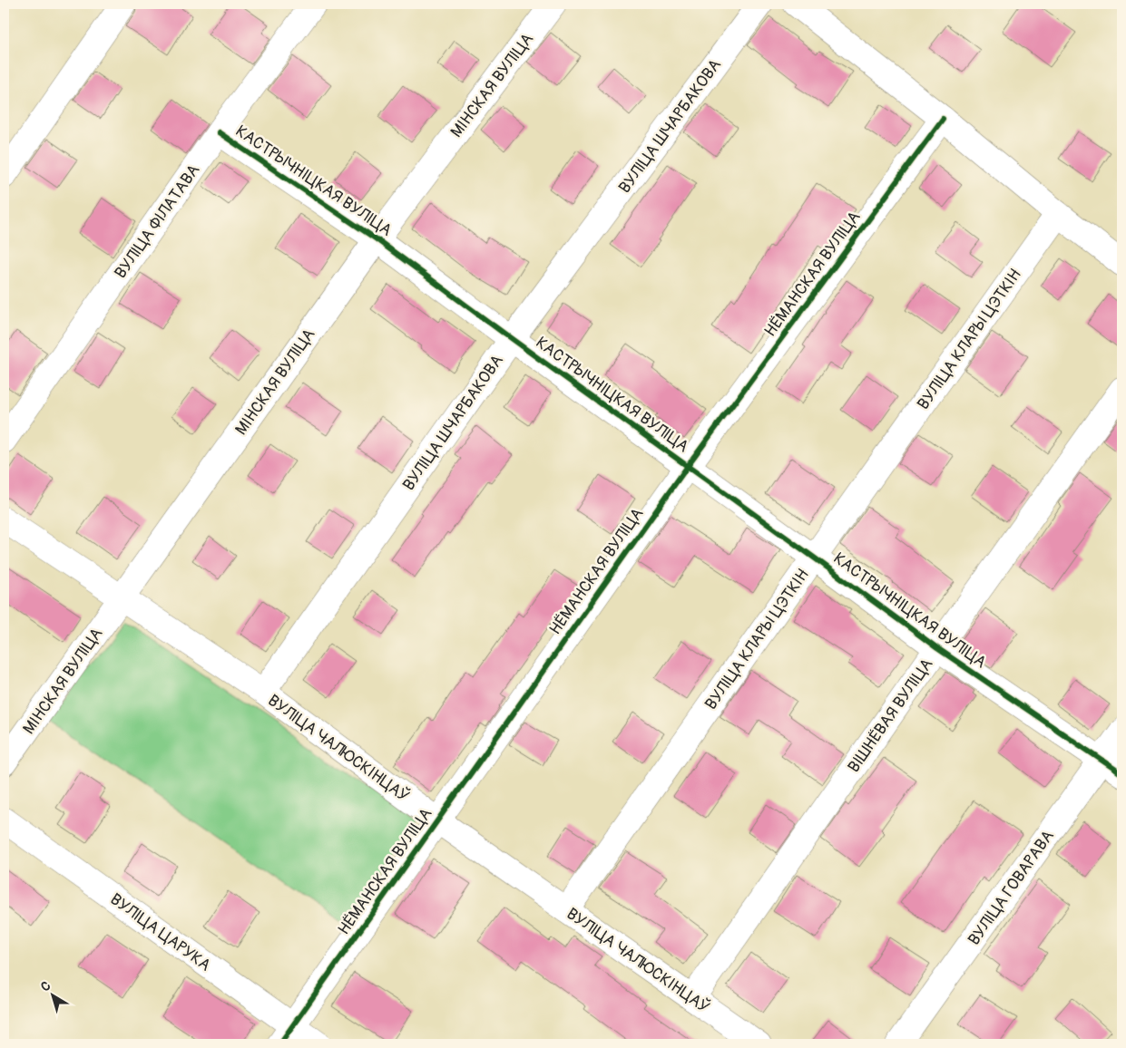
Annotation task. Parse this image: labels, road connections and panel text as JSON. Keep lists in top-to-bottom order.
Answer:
{
  "streets": {
    "street": [
      "МІНСКАЯ ВУЛІЦА",
      "ВУЛІЦА ШЧАРБАКОВА",
      "КАСТРЫЧНІЦКАЯ ВУЛІЦА",
      "ВУЛІЦА ФІЛАТАВА",
      "НЁМАНСКАЯ ВУЛІЦА",
      "ВУЛІЦА КЛАРЫ ЦЭТКІН",
      "ВІШНЁВАЯ ВУЛІЦА",
      "ВУЛІЦА ЧАЛЮСКІНЦАЎ",
      "ВУЛІЦА ГОВАРАВА",
      "ВУЛІЦА ЦАРУКА"
    ]
  },
  "crossings": [
    ["МІНСКАЯ ВУЛІЦА", "КАСТРЫЧНІЦКАЯ ВУЛІЦА"],
    ["МІНСКАЯ ВУЛІЦА", "ВУЛІЦА ЧАЛЮСКІНЦАЎ"],
    ["ВУЛІЦА ШЧАРБАКОВА", "КАСТРЫЧНІЦКАЯ ВУЛІЦА"],
    ["ВУЛІЦА ШЧАРБАКОВА", "ВУЛІЦА ЧАЛЮСКІНЦАЎ"],
    ["КАСТРЫЧНІЦКАЯ ВУЛІЦА", "ВУЛІЦА ФІЛАТАВА"],
    ["КАСТРЫЧНІЦКАЯ ВУЛІЦА", "НЁМАНСКАЯ ВУЛІЦА"],
    ["КАСТРЫЧНІЦКАЯ ВУЛІЦА", "ВУЛІЦА КЛАРЫ ЦЭТКІН"],
    ["КАСТРЫЧНІЦКАЯ ВУЛІЦА", "ВІШНЁВАЯ ВУЛІЦА"],
    ["КАСТРЫЧНІЦКАЯ ВУЛІЦА", "ВУЛІЦА ГОВАРАВА"],
    ["НЁМАНСКАЯ ВУЛІЦА", "ВУЛІЦА ЧАЛЮСКІНЦАЎ"],
    ["НЁМАНСКАЯ ВУЛІЦА", "ВУЛІЦА ЦАРУКА"],
    ["ВУЛІЦА КЛАРЫ ЦЭТКІН", "ВУЛІЦА ЧАЛЮСКІНЦАЎ"],
    ["ВІШНЁВАЯ ВУЛІЦА", "ВУЛІЦА ЧАЛЮСКІНЦАЎ"]
  ],
  "north": "top left"
}
